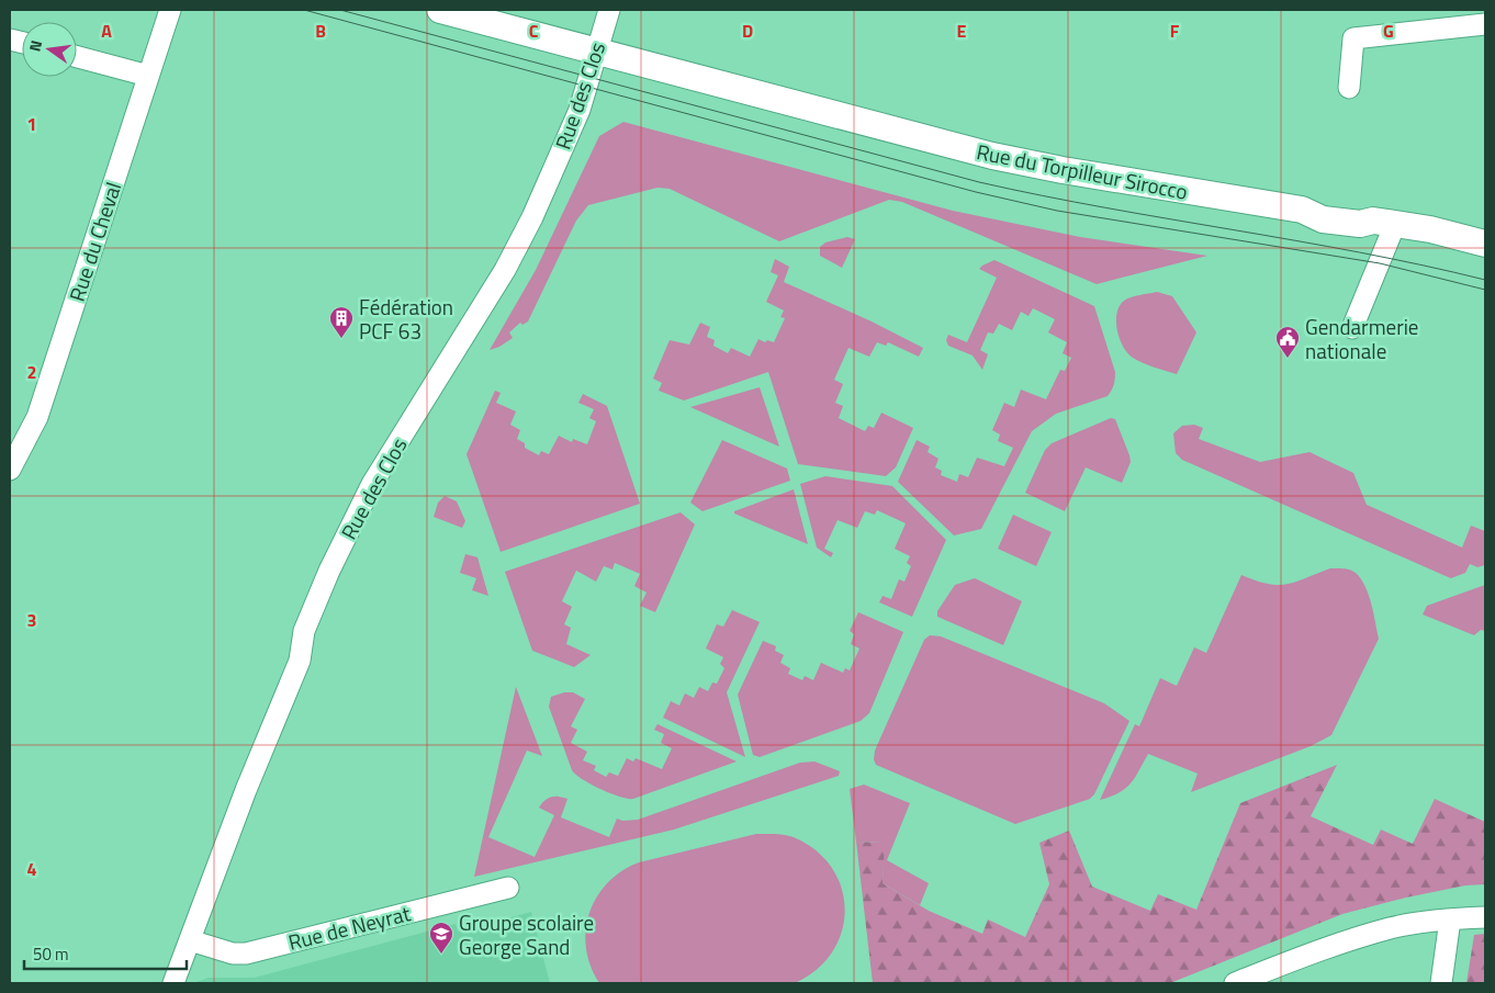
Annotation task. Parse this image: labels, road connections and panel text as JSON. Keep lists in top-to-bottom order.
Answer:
{
  "streets": {
    "street": [
      "Rue des Clos",
      "Rue du Torpilleur Sirocco",
      "Rue du Cheval",
      "Rue de Neyrat"
    ]
  },
  "crossings": [
    ["Rue des Clos", "Rue du Torpilleur Sirocco"],
    ["Rue des Clos", "Rue de Neyrat"]
  ],
  "places": {
    "building": ["Fédération PCF 63"],
    "public building": ["Gendarmerie nationale"],
    "school or university": ["Groupe scolaire George Sand"]
  },
  "scale_bar": "50 m",
  "north": "left",
  "grid": {
    "columns": [
      "A",
      "B",
      "C",
      "D",
      "E",
      "F",
      "G"
    ],
    "rows": [
      "1",
      "2",
      "3",
      "4"
    ]
  }
}
